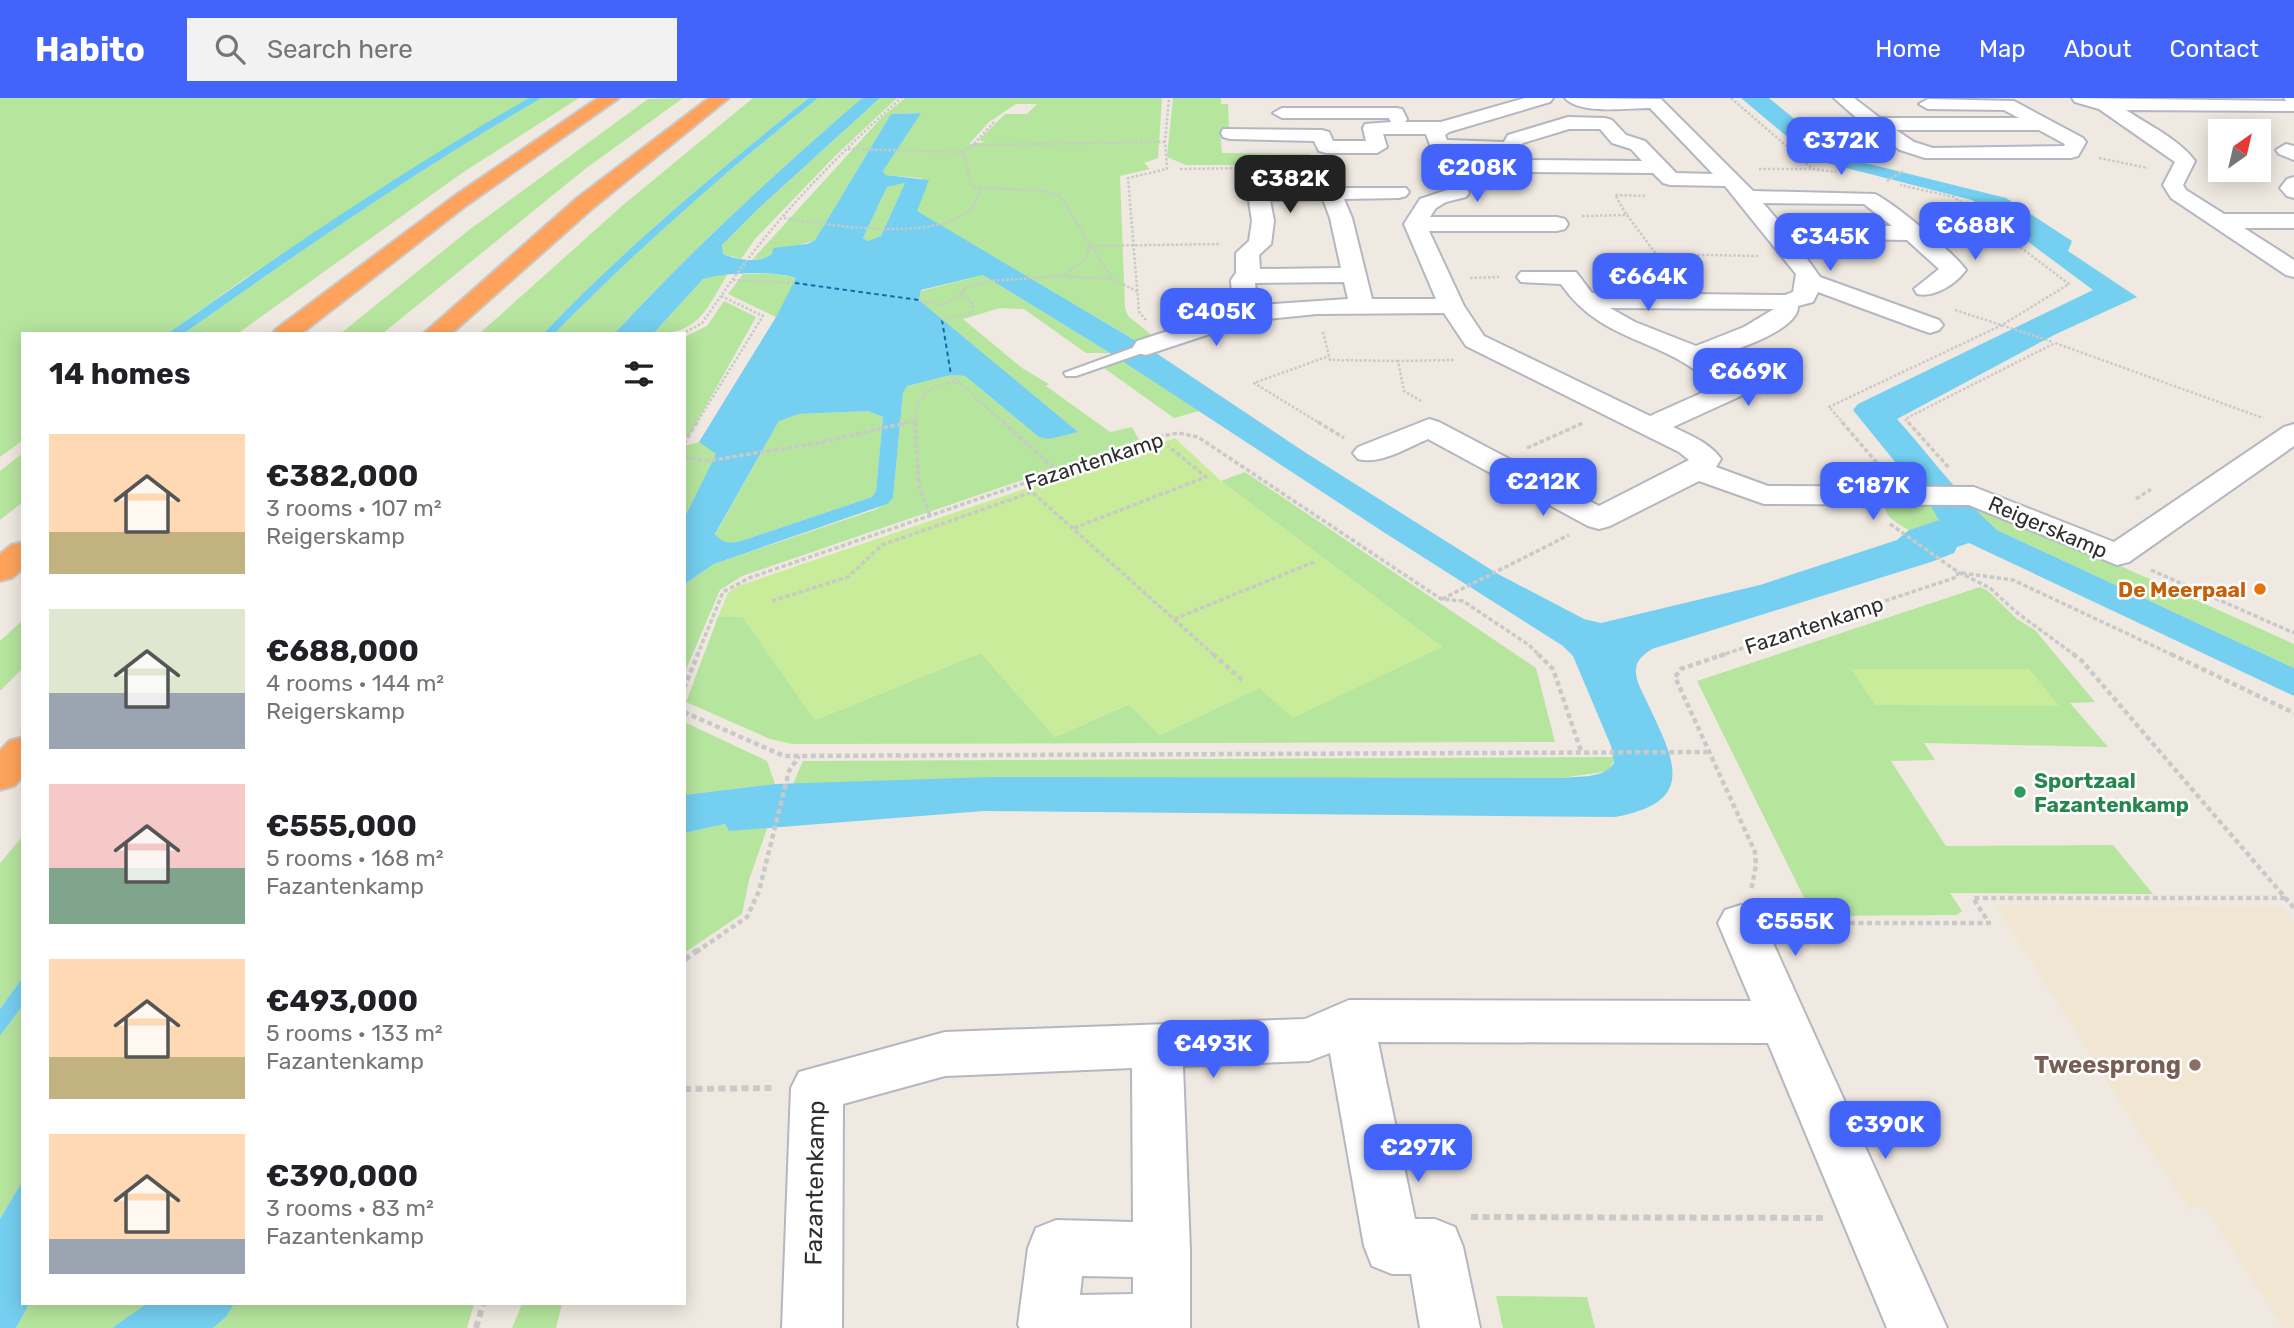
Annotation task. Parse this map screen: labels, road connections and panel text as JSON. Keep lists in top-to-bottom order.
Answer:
{
  "streets": {
    "street": ["Fazantenkamp", "Reigerskamp"]
  },
  "places": ["De Meerpaal", "Sportzaal Fazantenkamp", "Tweesprong"],
  "north": "top right",
  "page": {
    "header": "Habito",
    "search": "Search here",
    "nav": [
      "Home",
      "Map",
      "About",
      "Contact"
    ],
    "price": [
      "€372K",
      "€208K",
      "€382K",
      "€688K",
      "€345K",
      "€664K",
      "€405K",
      "€669K",
      "€212K",
      "€187K",
      "€555K",
      "€493K",
      "€390K",
      "€297K"
    ],
    "heading": "14 homes",
    "list": [
      {
        "name": "€382,000",
        "note": "3 rooms · 107 m² · Reigerskamp"
      },
      {
        "name": "€688,000",
        "note": "4 rooms · 144 m² · Reigerskamp"
      },
      {
        "name": "€555,000",
        "note": "5 rooms · 168 m² · Fazantenkamp"
      },
      {
        "name": "€493,000",
        "note": "5 rooms · 133 m² · Fazantenkamp"
      },
      {
        "name": "€390,000",
        "note": "3 rooms · 83 m² · Fazantenkamp"
      }
    ]
  }
}
